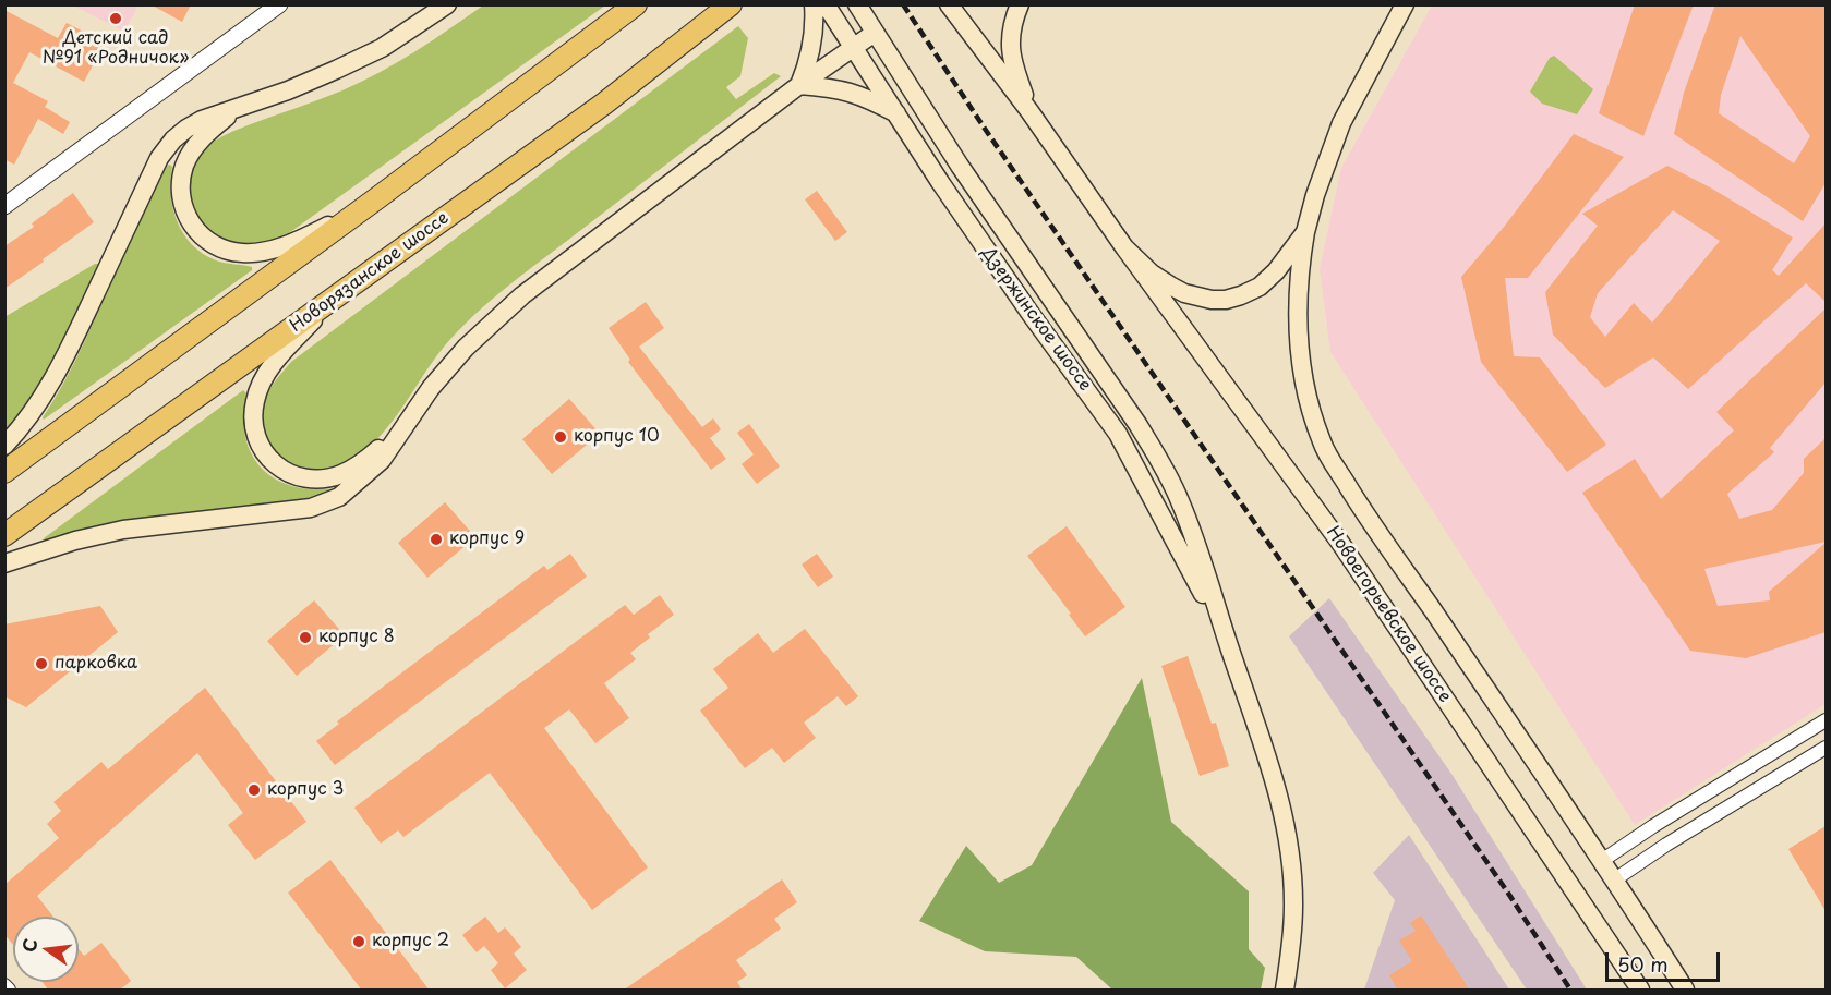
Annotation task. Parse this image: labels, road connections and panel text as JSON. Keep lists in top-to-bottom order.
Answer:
{
  "streets": {
    "highway": ["Новорязанское шоссе"],
    "main road": ["Дзержинское шоссе", "Новоегорьевское шоссе"]
  },
  "places": [
    "Детский сад №91 «Родничок»",
    "корпус 10",
    "корпус 9",
    "корпус 8",
    "парковка",
    "корпус 3",
    "корпус 2"
  ],
  "scale_bar": "50 m",
  "north": "left"
}
